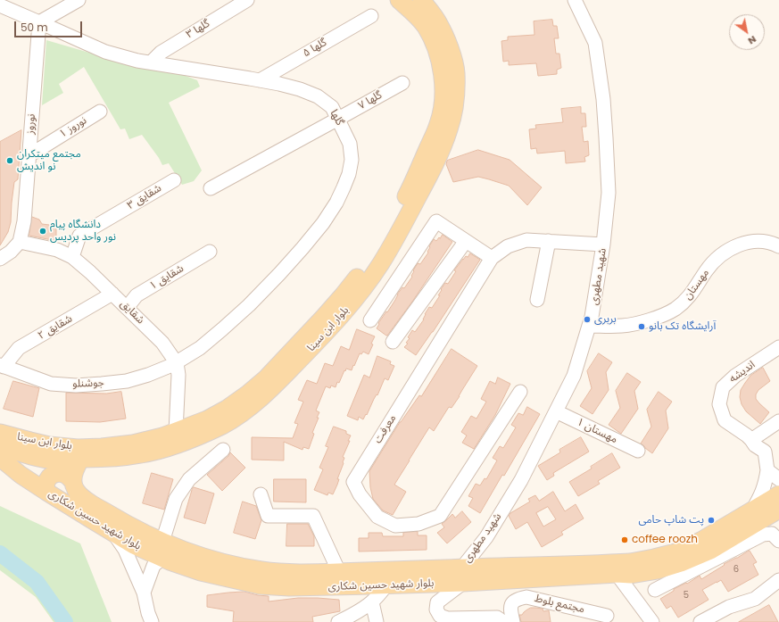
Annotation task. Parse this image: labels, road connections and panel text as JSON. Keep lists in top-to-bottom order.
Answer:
{
  "streets": {
    "main road": ["بلوار ابن سینا", "بلوار شهید حسین شکاری"],
    "street": [
      "گلها ۳",
      "گلها ۵",
      "گلها ۷",
      "گلها",
      "نوروز",
      "نوروز ۱",
      "شقایق ۳",
      "شهید مطهری",
      "شقایق ۱",
      "مهستان",
      "شقایق",
      "شقایق ۲",
      "اندیشه",
      "جوشنلو",
      "معرفت",
      "مهستان ۱",
      "مجتمع بلوط"
    ]
  },
  "crossings": [
    ["گلها ۳", "گلها"],
    ["گلها ۵", "گلها"],
    ["گلها ۷", "گلها"],
    ["گلها", "نوروز"],
    ["گلها", "شقایق"],
    ["گلها", "جوشنلو"],
    ["نوروز", "نوروز ۱"],
    ["نوروز", "شقایق"],
    ["شقایق ۳", "شقایق"],
    ["شهید مطهری", "مهستان"],
    ["شهید مطهری", "معرفت"],
    ["شهید مطهری", "مهستان ۱"],
    ["شهید مطهری", "بلوار شهید حسین شکاری"],
    ["شقایق ۱", "شقایق"],
    ["شقایق", "شقایق ۲"],
    ["شقایق", "جوشنلو"],
    ["شقایق ۲", "جوشنلو"],
    ["بلوار ابن سینا", "بلوار شهید حسین شکاری"],
    ["اندیشه", "بلوار شهید حسین شکاری"]
  ],
  "places": [
    "مجتمع میتکران نو اندیش",
    "دانشگاه پیام نور واحد پردیس",
    "بربری",
    "آرایشگاه تک بانو",
    "پت شاپ حامی",
    "coffee roozh"
  ],
  "house_numbers": ["6", "5"],
  "scale_bar": "50 m",
  "north": "bottom right"
}
